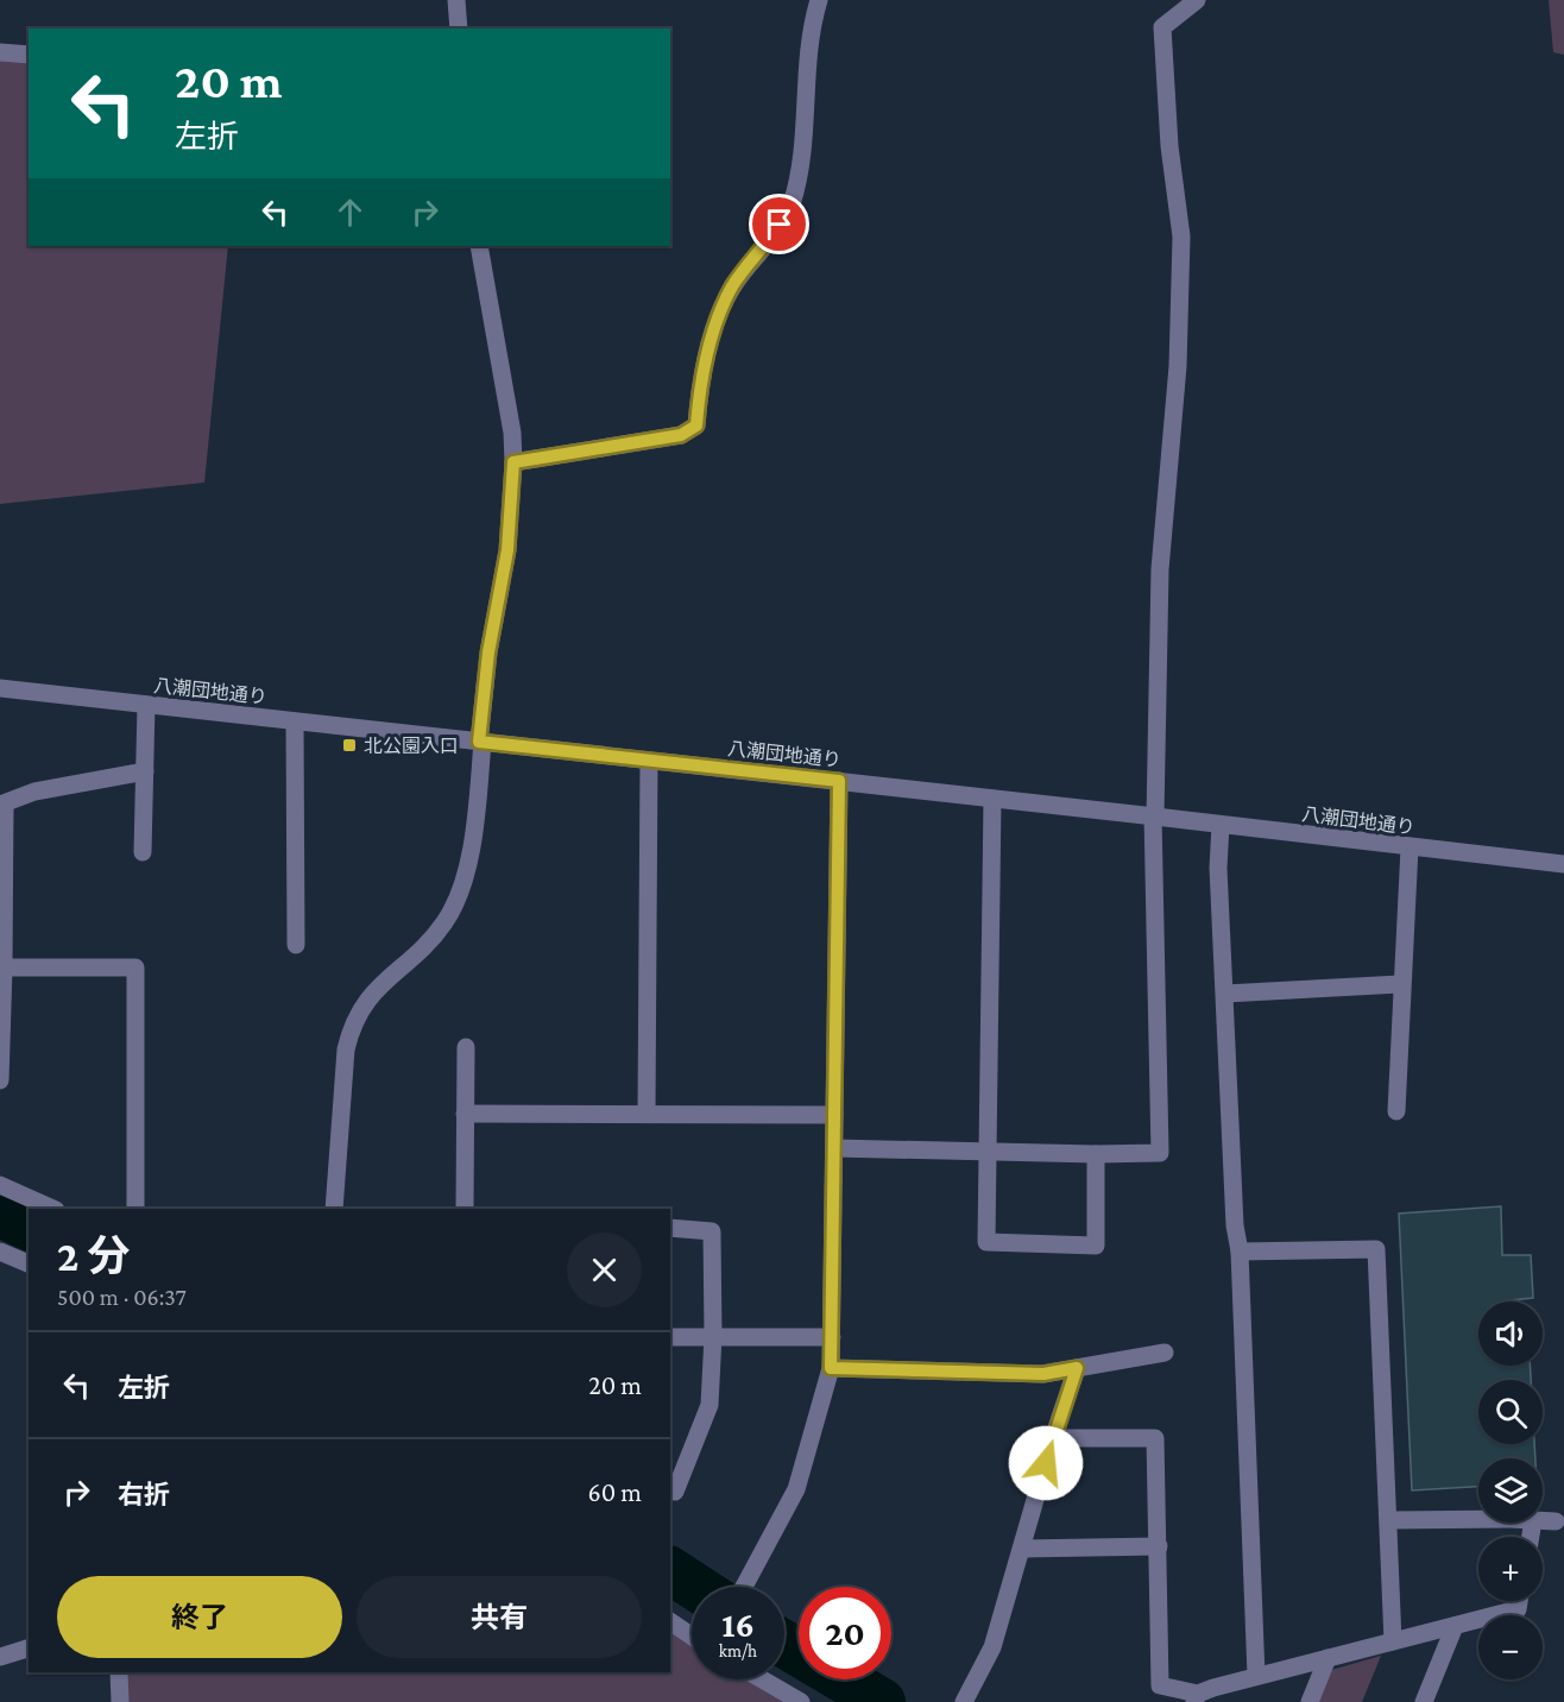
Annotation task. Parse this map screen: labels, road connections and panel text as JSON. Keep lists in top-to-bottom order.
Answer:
{
  "streets": {
    "street": ["八潮団地通り"]
  },
  "places": {
    "transit": ["北公園入口"]
  },
  "page": {
    "turn": ["20 m", "左折"],
    "heading": ["2 分", "500 m · 06:37"],
    "map_buttons": ["+", "−"],
    "list": [
      {
        "name": "左折",
        "value": "20 m"
      },
      {
        "name": "右折",
        "value": "60 m"
      }
    ],
    "buttons": ["終了", "共有"],
    "speed": "16 km/h",
    "limit": "20"
  }
}
